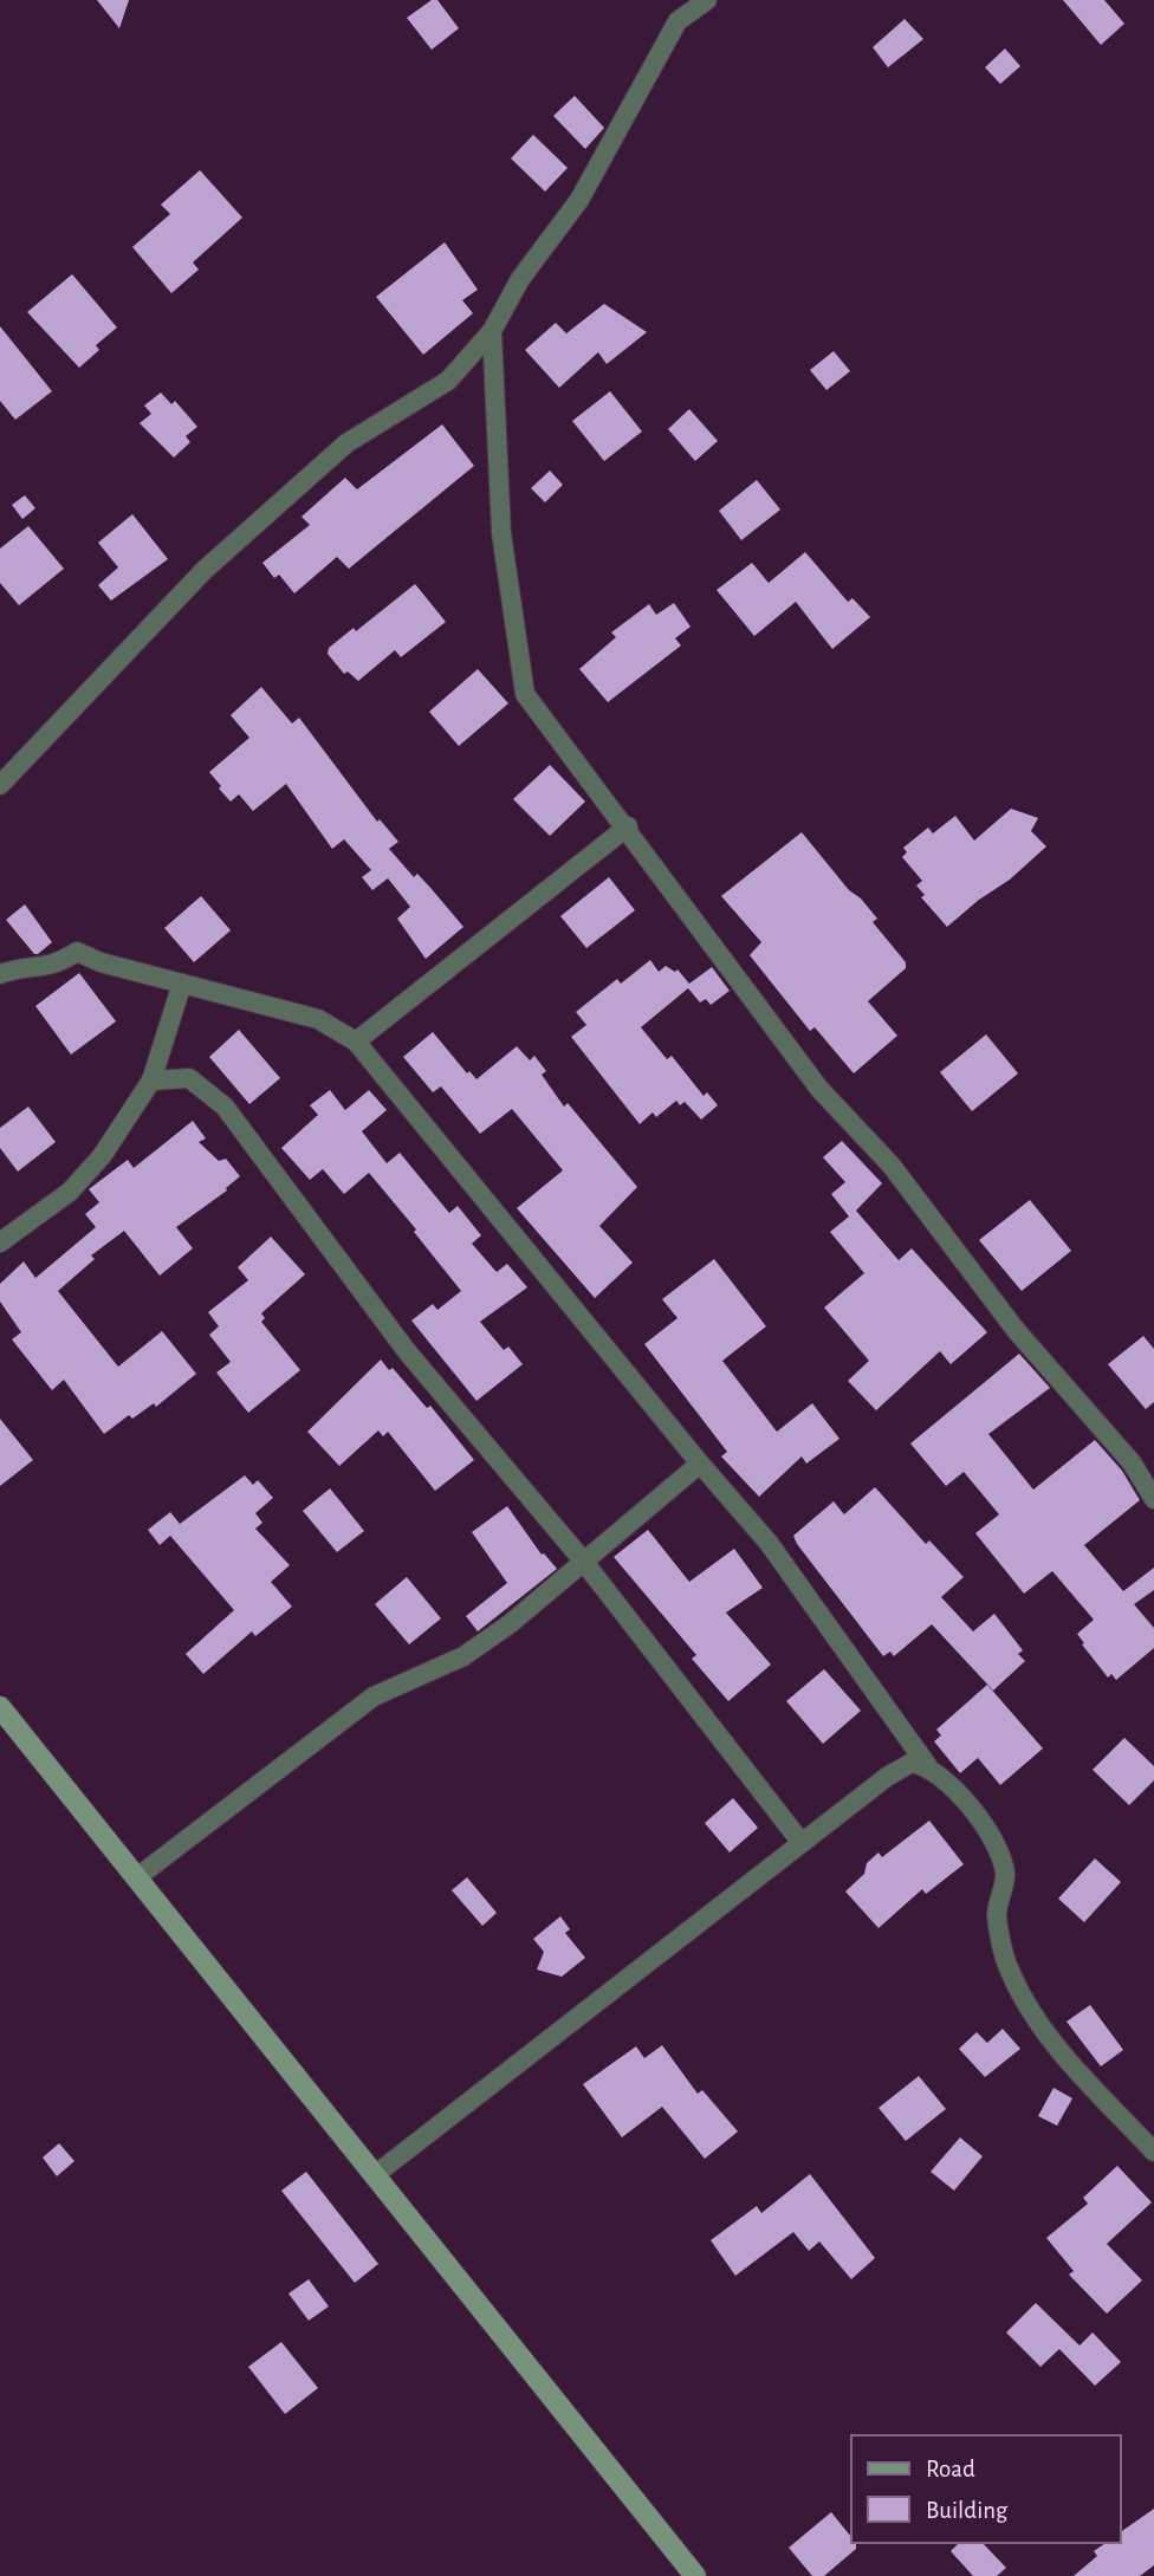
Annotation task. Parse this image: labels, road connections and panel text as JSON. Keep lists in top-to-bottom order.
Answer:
{
  "legend": ["Road", "Building"]
}
